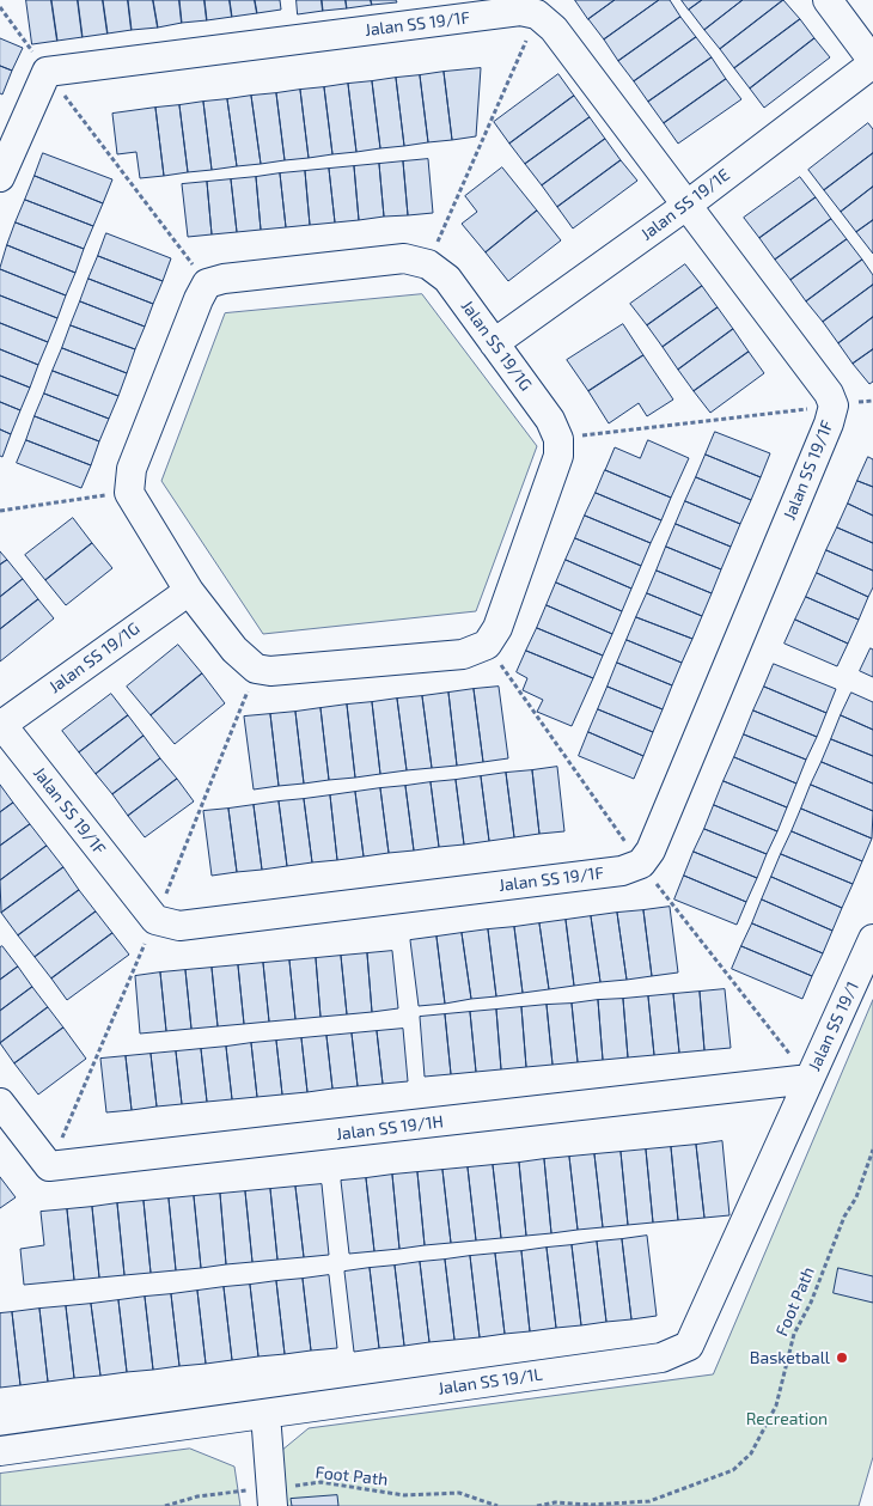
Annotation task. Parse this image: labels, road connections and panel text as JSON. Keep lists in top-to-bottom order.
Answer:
{
  "streets": {
    "street": [
      "Jalan SS 19/1F",
      "Jalan SS 19/1E",
      "Jalan SS 19/1G",
      "Jalan SS 19/1",
      "Jalan SS 19/1H",
      "Jalan SS 19/1L"
    ],
    "path": ["Foot Path"]
  },
  "crossings": [
    ["Jalan SS 19/1F", "Jalan SS 19/1E"],
    ["Jalan SS 19/1F", "Jalan SS 19/1G"],
    ["Jalan SS 19/1E", "Jalan SS 19/1G"],
    ["Jalan SS 19/1", "Jalan SS 19/1H"],
    ["Jalan SS 19/1", "Jalan SS 19/1L"],
    ["Jalan SS 19/1H", "Jalan SS 19/1L"]
  ],
  "parks": ["Recreation"],
  "places": ["Basketball"]
}
